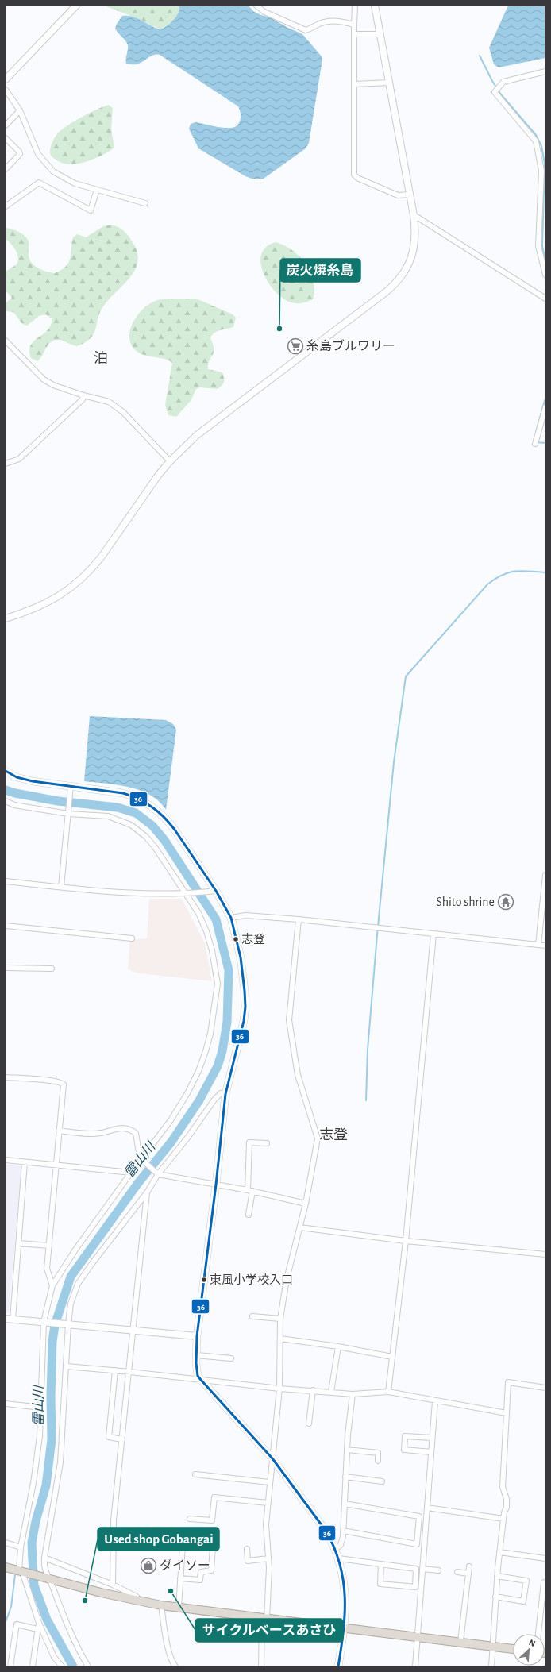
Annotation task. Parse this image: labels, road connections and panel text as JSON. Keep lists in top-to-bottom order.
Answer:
{
  "districts": ["泊", "志登"],
  "water": ["雷山川"],
  "places": {
    "other": [
      "炭火焼糸島",
      "志登",
      "東風小学校入口",
      "サイクルベースあさひ",
      "Used shop Gobangai"
    ],
    "supermarket": ["糸島ブルワリー"],
    "temple": ["Shito shrine"],
    "shop": ["ダイソー"]
  },
  "lines": ["transit line 36"],
  "north": "top right"
}
